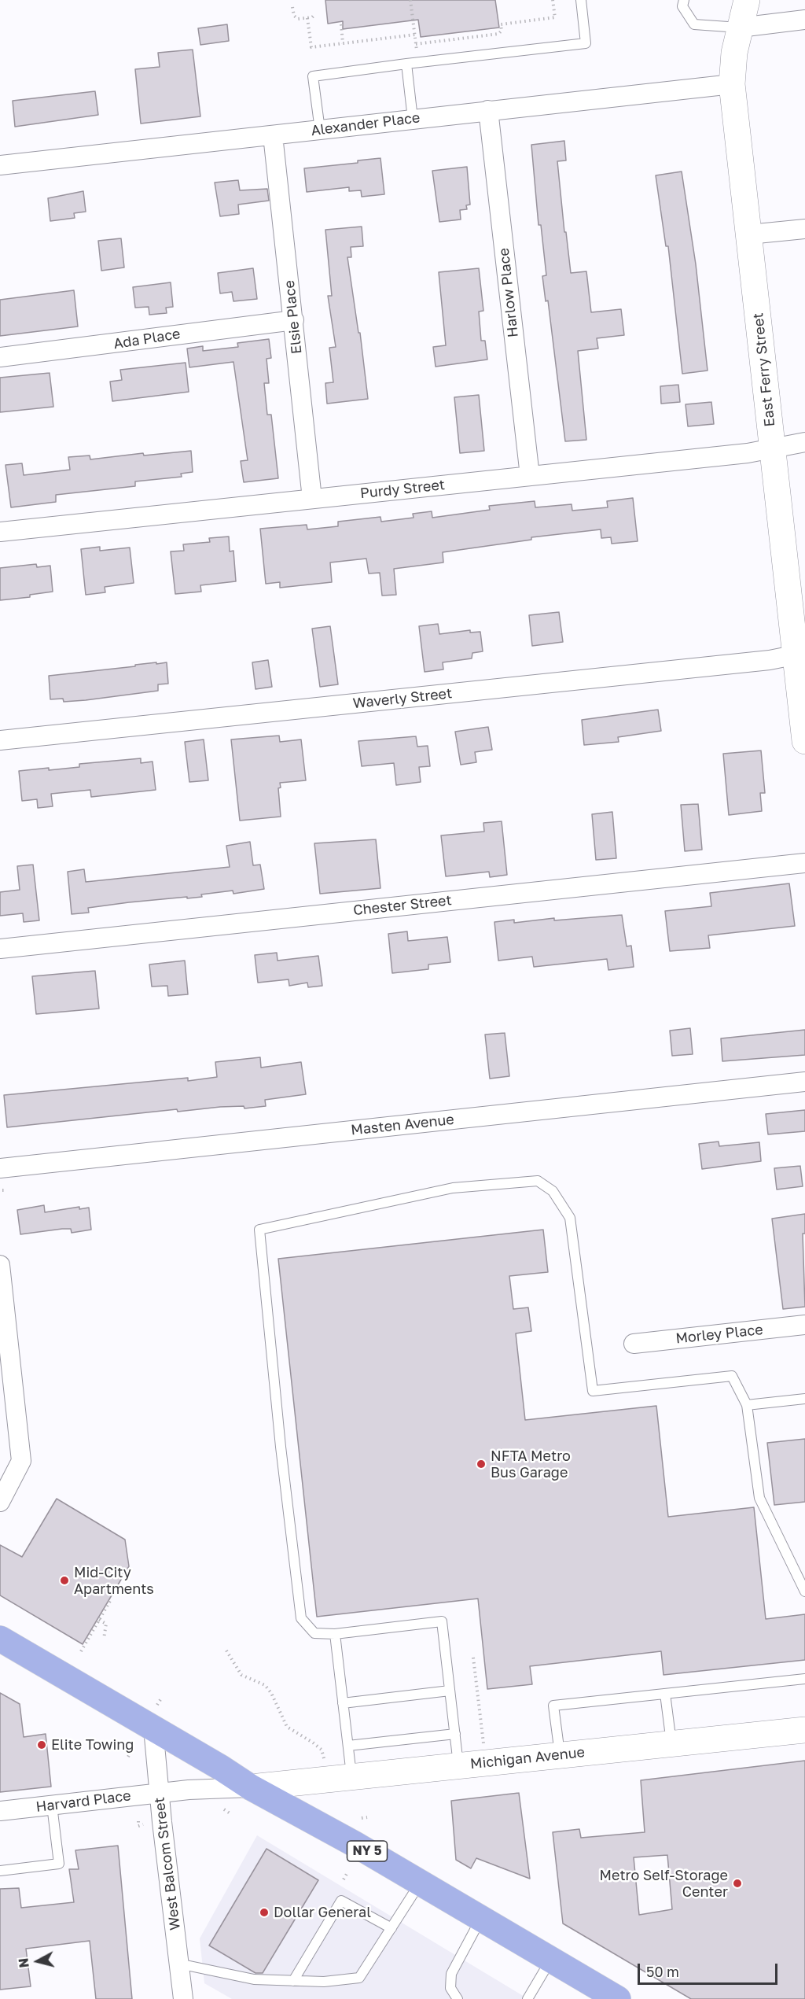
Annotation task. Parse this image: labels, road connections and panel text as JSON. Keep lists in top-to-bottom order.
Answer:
{
  "streets": {
    "main road": ["NY 5"],
    "street": [
      "Alexander Place",
      "Harlow Place",
      "Elsie Place",
      "Ada Place",
      "East Ferry Street",
      "Purdy Street",
      "Waverly Street",
      "Chester Street",
      "Masten Avenue",
      "Morley Place",
      "Michigan Avenue",
      "Harvard Place",
      "West Balcom Street"
    ]
  },
  "crossings": [
    ["Alexander Place", "Harlow Place"],
    ["Alexander Place", "Elsie Place"],
    ["Alexander Place", "East Ferry Street"],
    ["Harlow Place", "Purdy Street"],
    ["Elsie Place", "Ada Place"],
    ["Elsie Place", "Purdy Street"],
    ["East Ferry Street", "Purdy Street"],
    ["East Ferry Street", "Waverly Street"],
    ["Michigan Avenue", "Harvard Place"],
    ["Michigan Avenue", "NY 5"],
    ["Harvard Place", "NY 5"],
    ["Harvard Place", "West Balcom Street"],
    ["NY 5", "West Balcom Street"]
  ],
  "places": [
    "NFTA Metro Bus Garage",
    "Mid-City Apartments",
    "Elite Towing",
    "Metro Self-Storage Center",
    "Dollar General"
  ],
  "scale_bar": "50 m",
  "north": "left"
}
